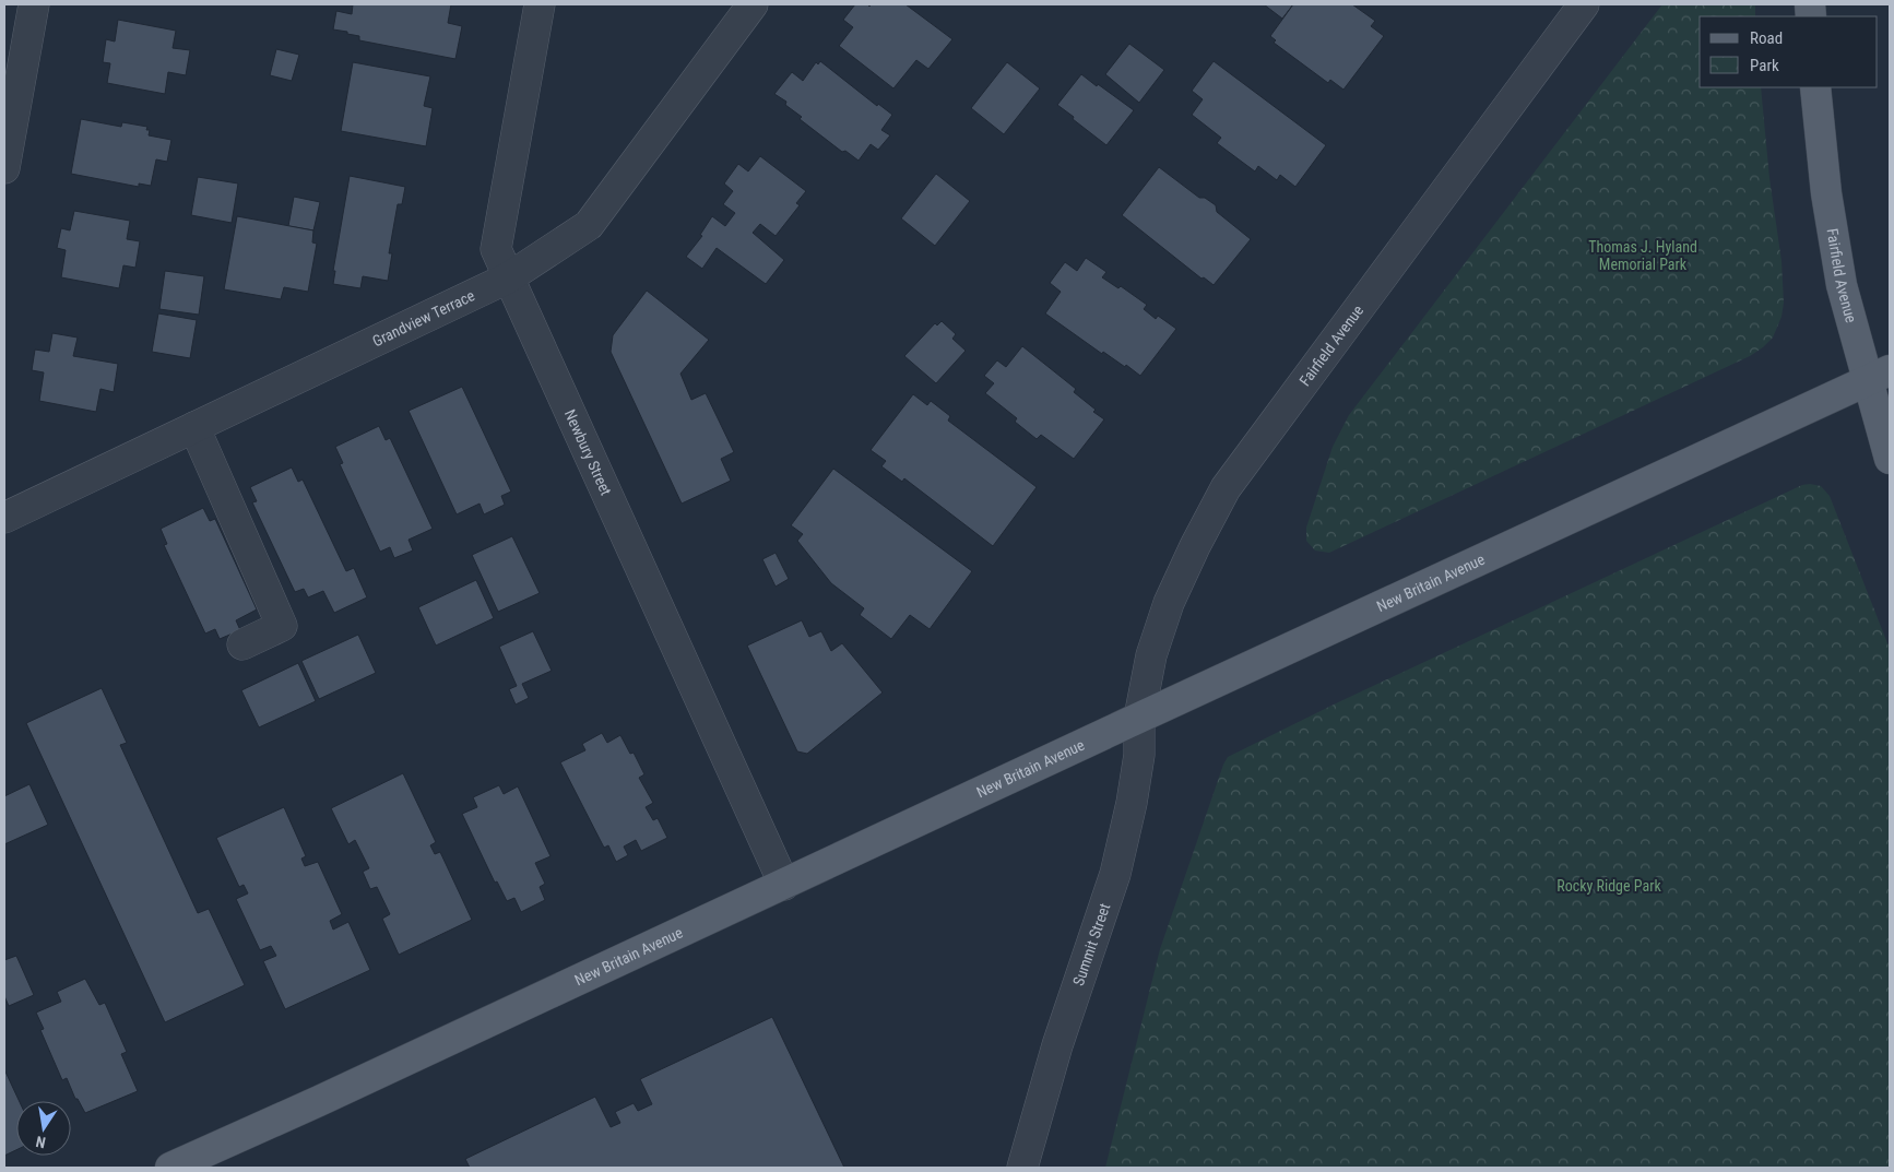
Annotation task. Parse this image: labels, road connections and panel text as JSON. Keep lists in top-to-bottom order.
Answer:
{
  "streets": {
    "main road": ["Fairfield Avenue", "New Britain Avenue"],
    "street": ["Grandview Terrace", "Newbury Street", "Summit Street"]
  },
  "crossings": [
    ["Fairfield Avenue", "New Britain Avenue"],
    ["Fairfield Avenue", "Summit Street"],
    ["Grandview Terrace", "Newbury Street"],
    ["Newbury Street", "New Britain Avenue"],
    ["New Britain Avenue", "Summit Street"]
  ],
  "parks": ["Thomas J. Hyland Memorial Park", "Rocky Ridge Park"],
  "legend": ["Road", "Park"],
  "north": "bottom"
}
